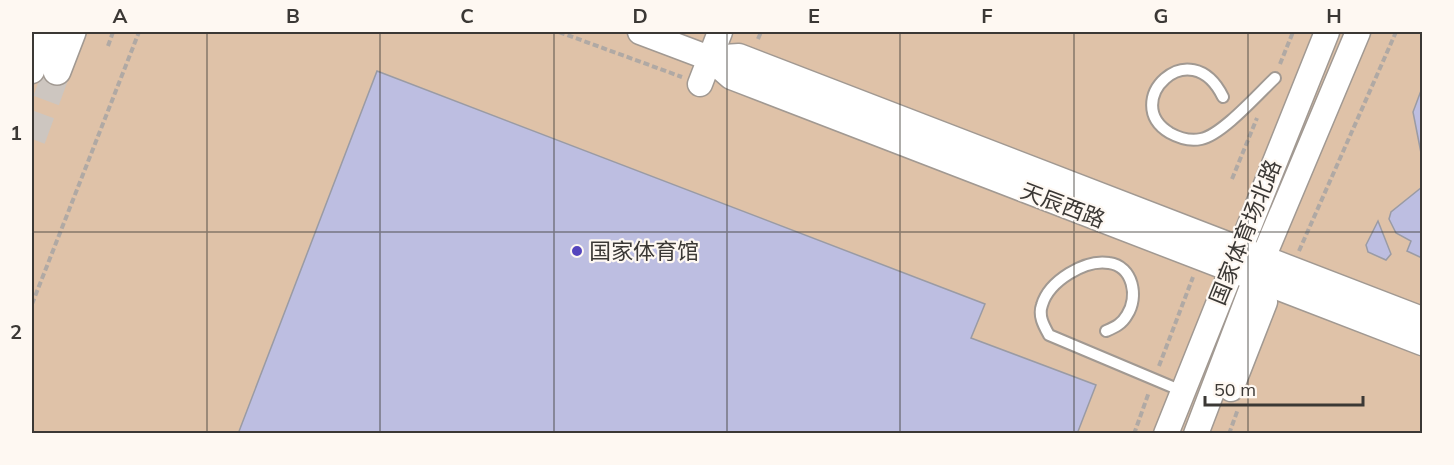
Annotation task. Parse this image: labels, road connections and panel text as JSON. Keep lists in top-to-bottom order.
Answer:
{
  "streets": {
    "street": ["天辰西路", "国家体育场北路"]
  },
  "crossings": [
    ["天辰西路", "国家体育场北路"]
  ],
  "places": ["国家体育馆"],
  "scale_bar": "50 m",
  "grid": {
    "columns": [
      "A",
      "B",
      "C",
      "D",
      "E",
      "F",
      "G",
      "H"
    ],
    "rows": ["1", "2"]
  }
}
